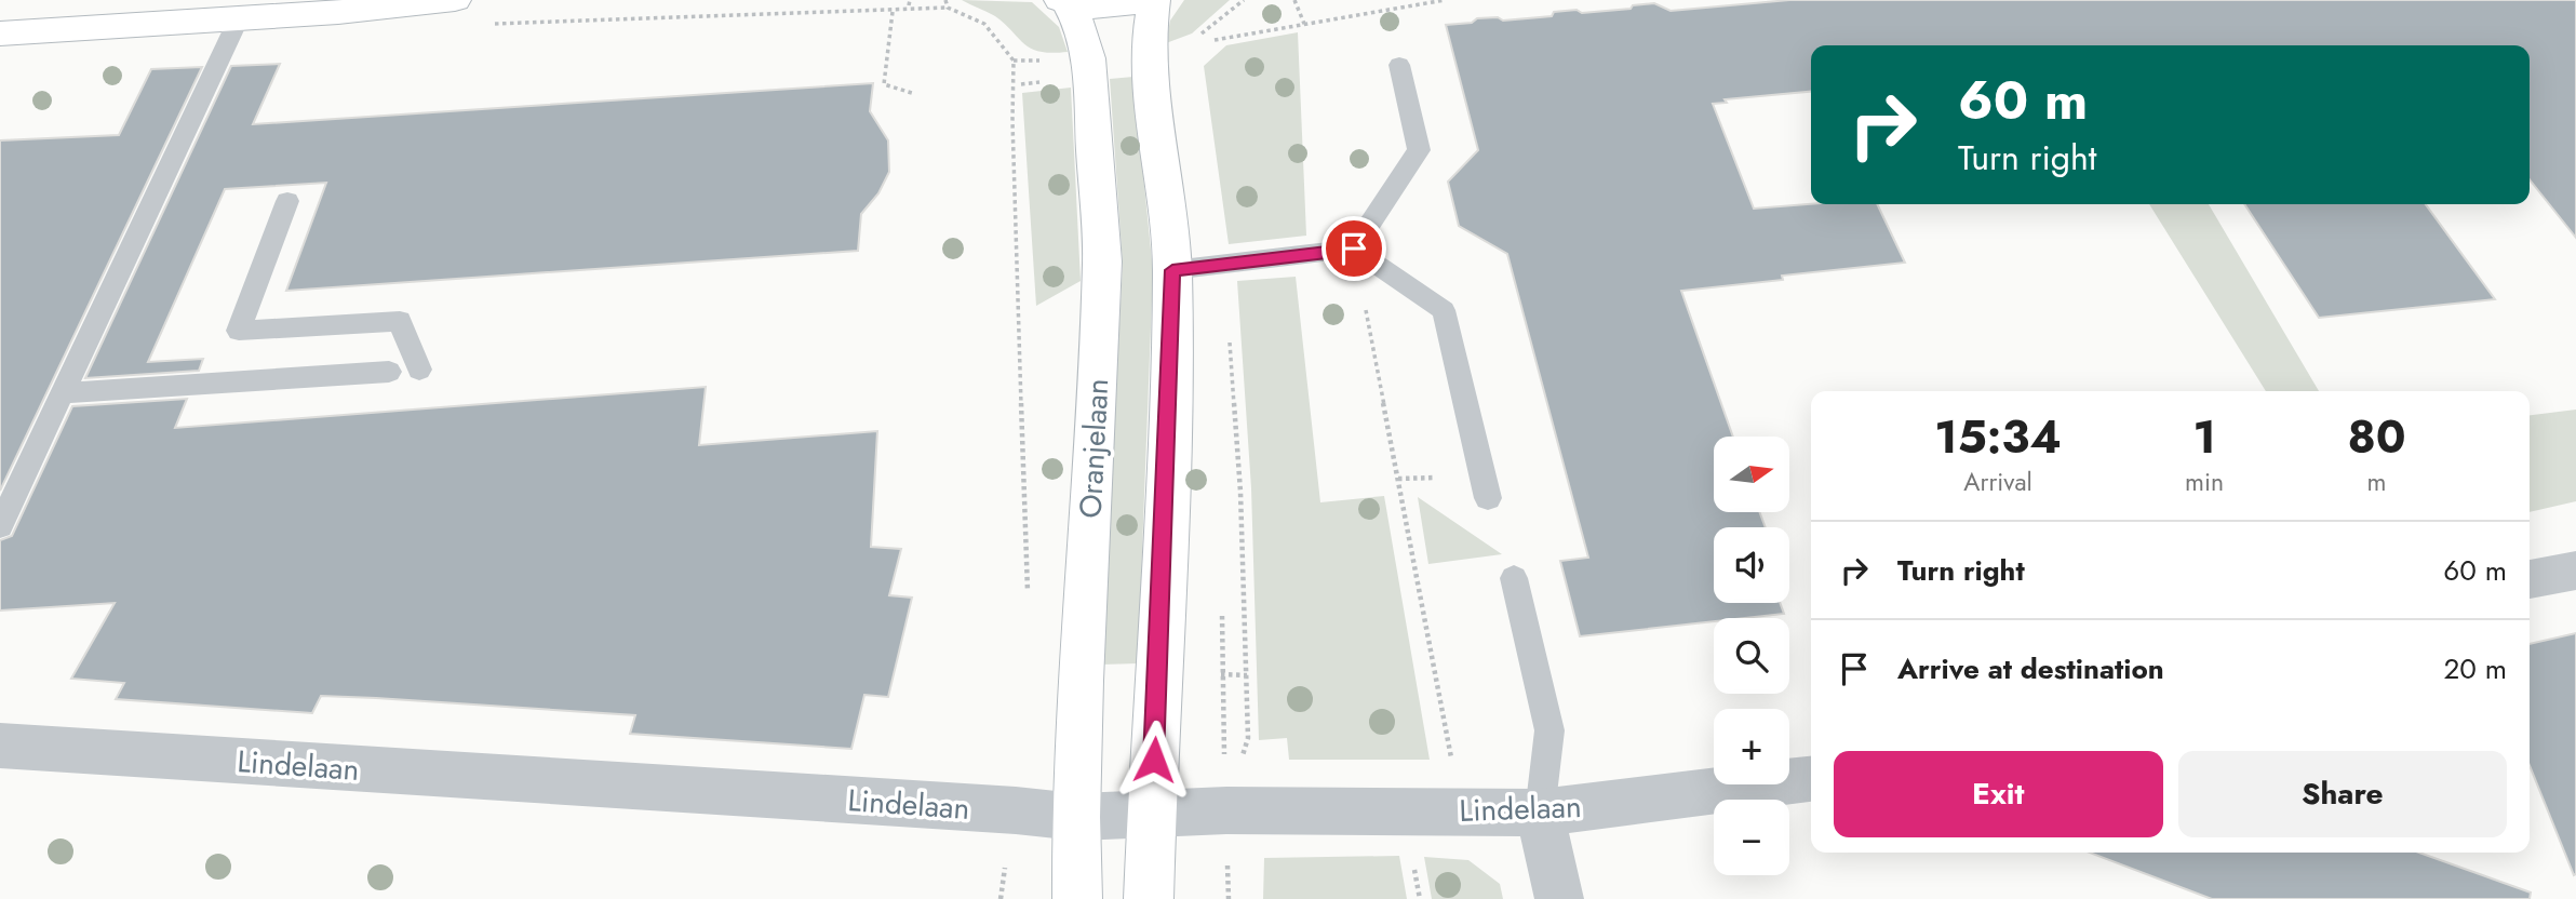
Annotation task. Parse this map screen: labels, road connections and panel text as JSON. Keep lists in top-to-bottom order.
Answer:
{
  "streets": {
    "street": ["Oranjelaan", "Lindelaan"]
  },
  "crossings": [
    ["Oranjelaan", "Lindelaan"]
  ],
  "north": "right",
  "page": {
    "turn": ["60 m", "Turn right"],
    "eta": [
      "15:34",
      "Arrival",
      "1",
      "min",
      "80",
      "m"
    ],
    "map_buttons": ["+", "−"],
    "list": [
      {
        "name": "Turn right",
        "value": "60 m"
      },
      {
        "name": "Arrive at destination",
        "value": "20 m"
      }
    ],
    "buttons": ["Exit", "Share"]
  }
}
